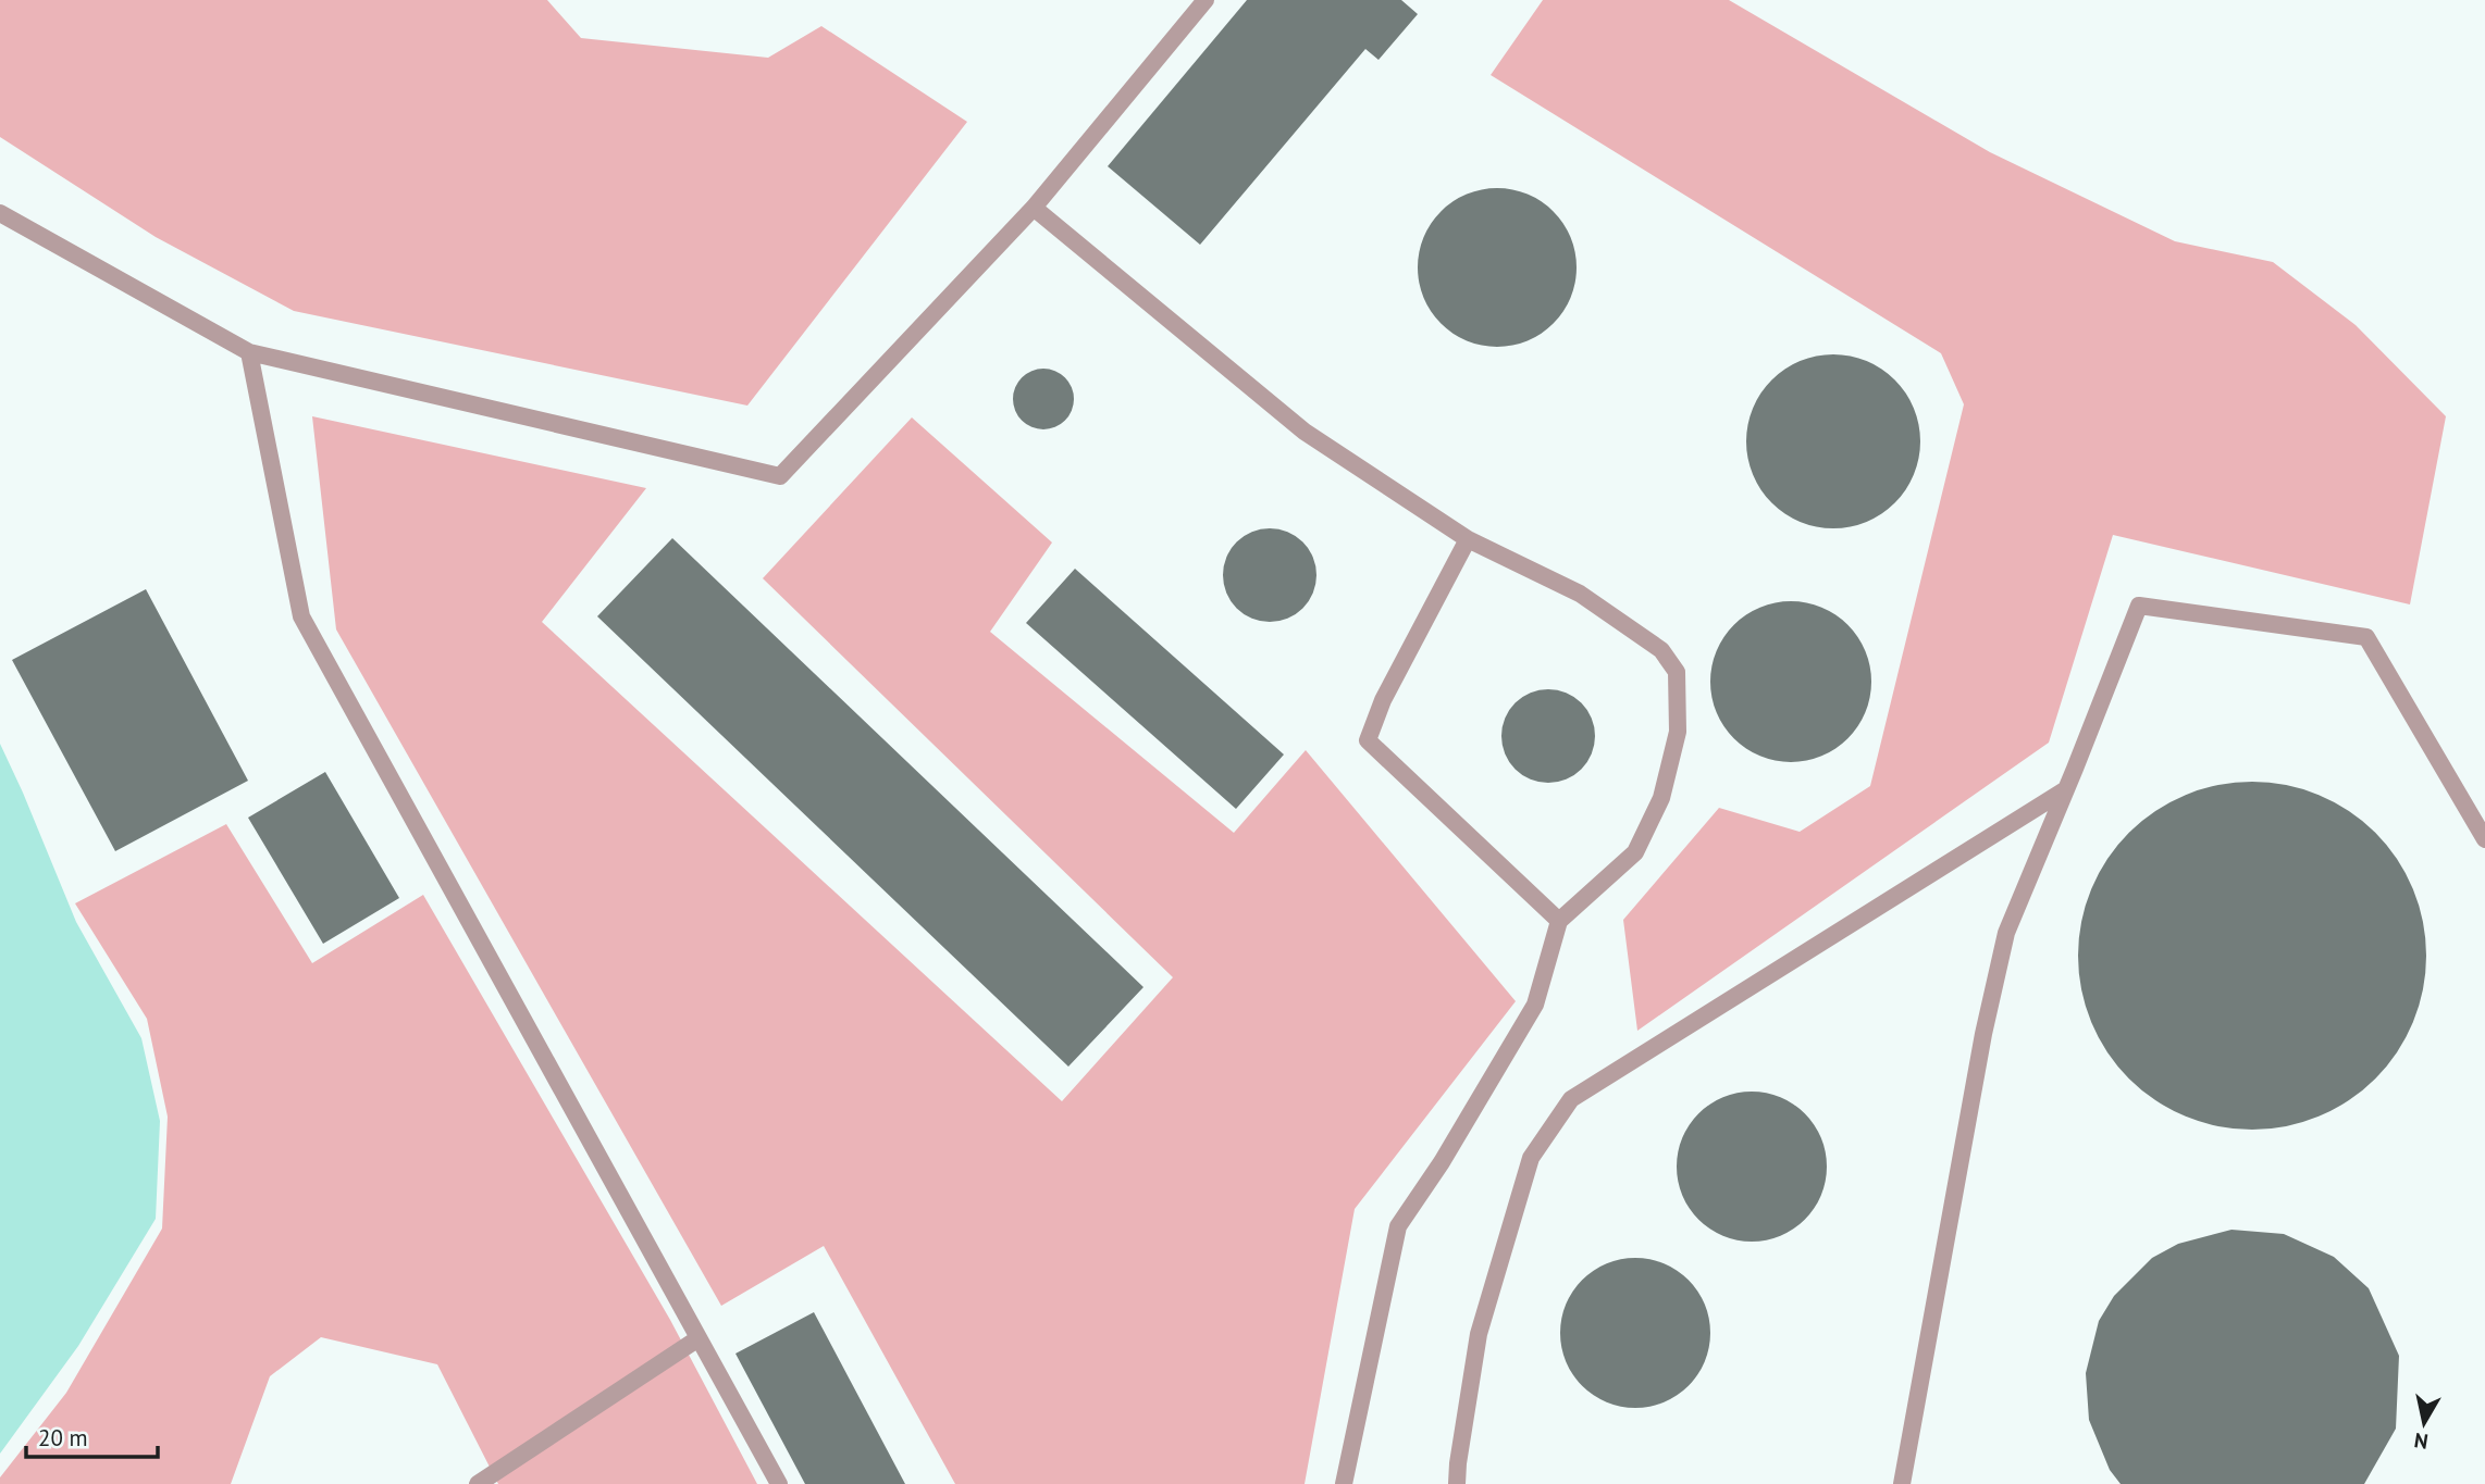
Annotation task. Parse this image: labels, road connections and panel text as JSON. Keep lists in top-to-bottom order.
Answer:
{
  "scale_bar": "20 m",
  "north": "bottom"
}
